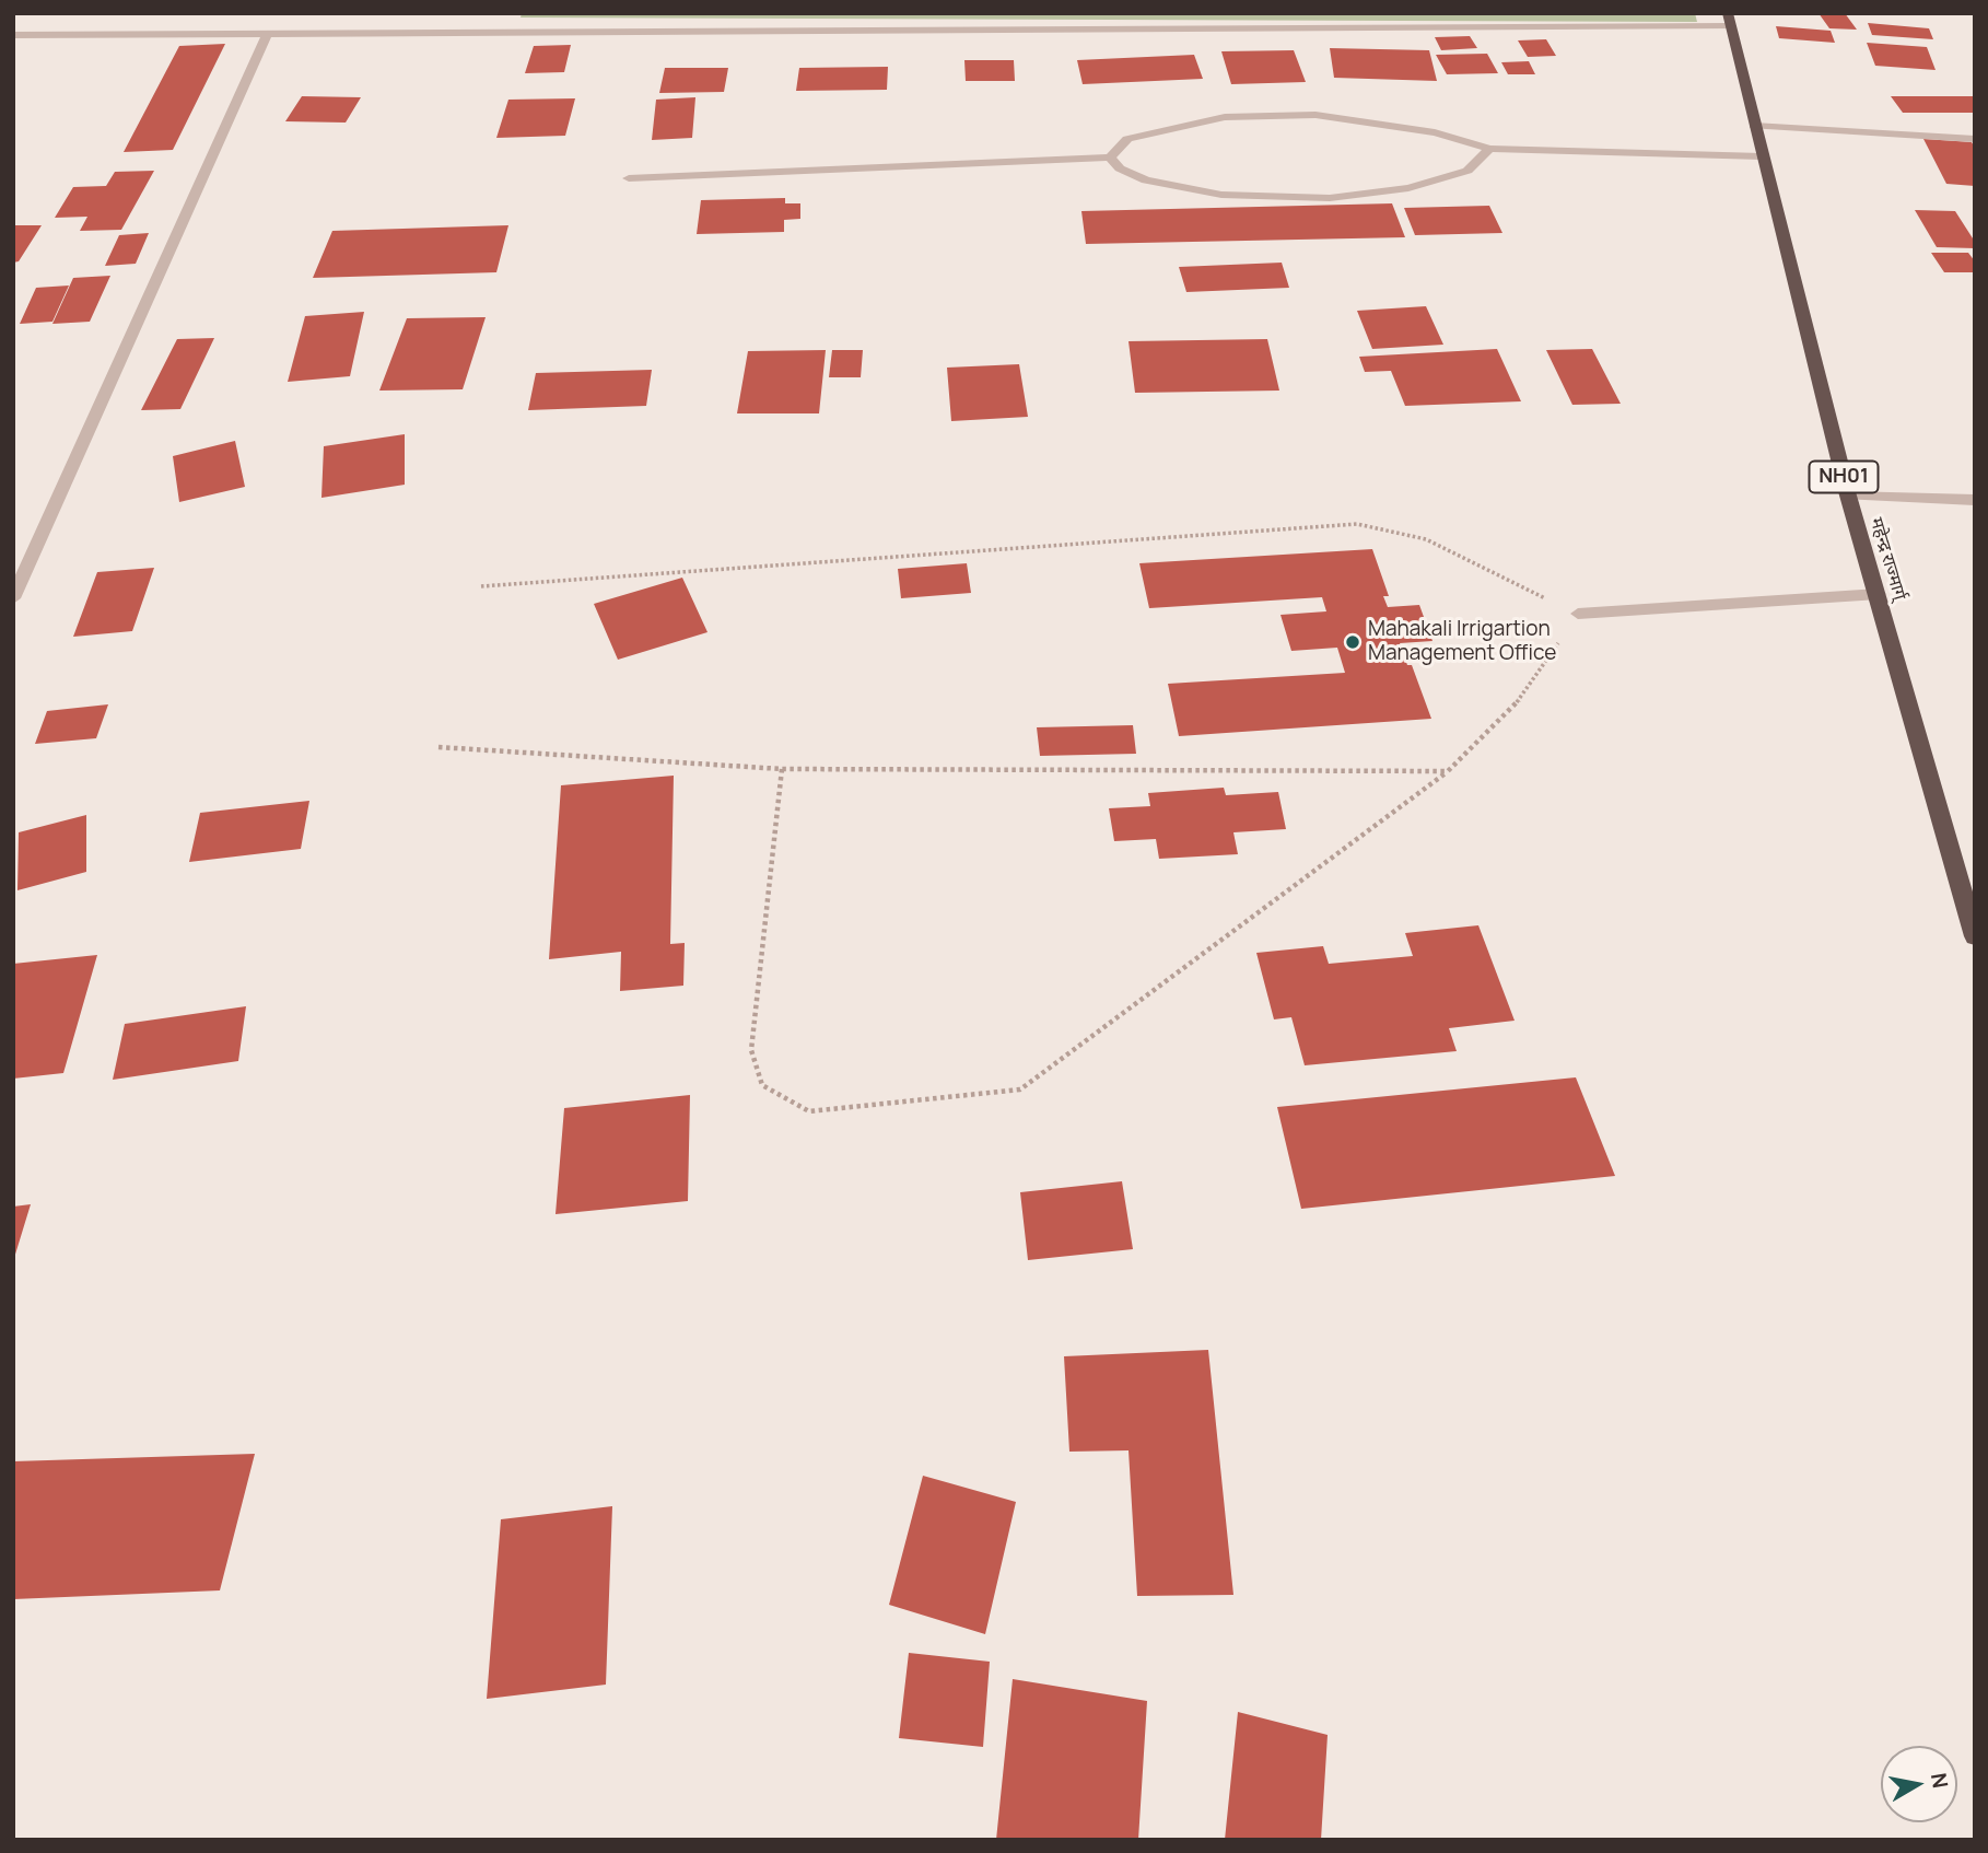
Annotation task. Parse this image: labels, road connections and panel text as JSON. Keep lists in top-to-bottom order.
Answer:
{
  "streets": {
    "highway": ["NH01", "महेन्द्र राज्मार्ग्"]
  },
  "places": ["Mahakali Irrigartion Management Office"],
  "north": "right"
}
